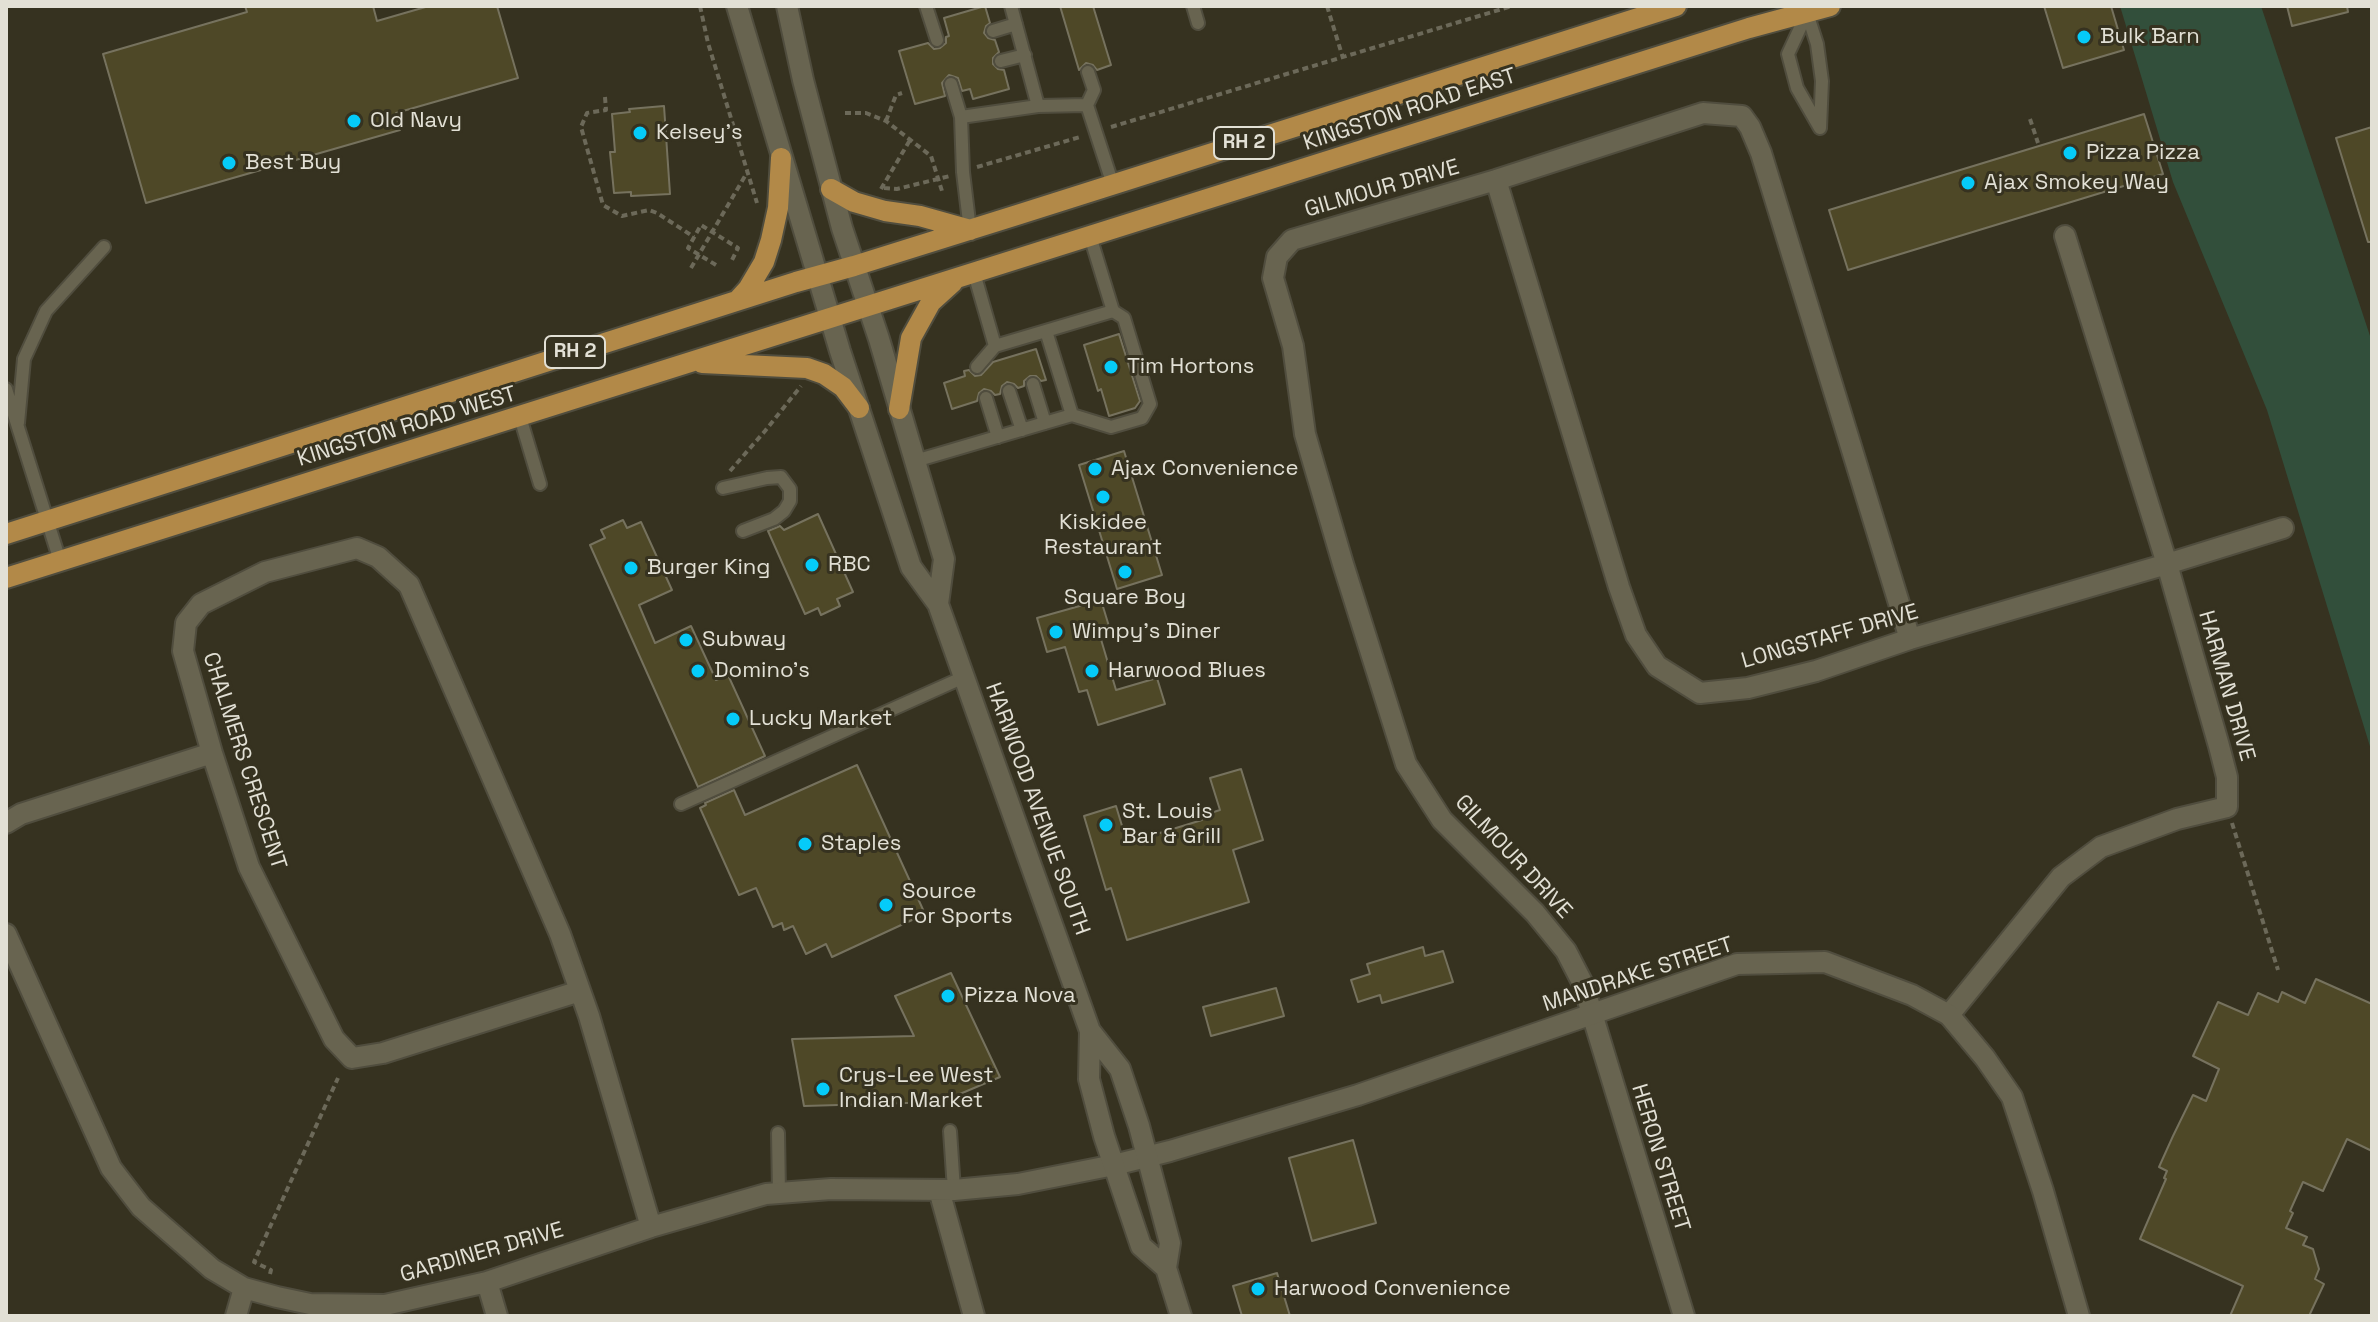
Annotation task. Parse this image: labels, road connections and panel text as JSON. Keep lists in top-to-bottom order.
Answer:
{
  "streets": {
    "main road": ["KINGSTON ROAD EAST", "RH 2", "KINGSTON ROAD WEST"],
    "street": [
      "GILMOUR DRIVE",
      "LONGSTAFF DRIVE",
      "HARMAN DRIVE",
      "CHALMERS CRESCENT",
      "HARWOOD AVENUE SOUTH",
      "MANDRAKE STREET",
      "HERON STREET",
      "GARDINER DRIVE"
    ]
  },
  "crossings": [
    ["KINGSTON ROAD EAST", "KINGSTON ROAD WEST"],
    ["KINGSTON ROAD EAST", "HARWOOD AVENUE SOUTH"],
    ["GILMOUR DRIVE", "LONGSTAFF DRIVE"],
    ["GILMOUR DRIVE", "MANDRAKE STREET"],
    ["GILMOUR DRIVE", "HERON STREET"],
    ["KINGSTON ROAD WEST", "HARWOOD AVENUE SOUTH"],
    ["LONGSTAFF DRIVE", "HARMAN DRIVE"],
    ["CHALMERS CRESCENT", "GARDINER DRIVE"],
    ["HARWOOD AVENUE SOUTH", "MANDRAKE STREET"],
    ["HARWOOD AVENUE SOUTH", "GARDINER DRIVE"],
    ["MANDRAKE STREET", "HERON STREET"],
    ["MANDRAKE STREET", "GARDINER DRIVE"]
  ],
  "places": [
    "Bulk Barn",
    "Old Navy",
    "Kelsey's",
    "Pizza Pizza",
    "Best Buy",
    "Ajax Smokey Way",
    "Tim Hortons",
    "Ajax Convenience",
    "Kiskidee Restaurant",
    "RBC",
    "Burger King",
    "Square Boy",
    "Wimpy's Diner",
    "Subway",
    "Domino's",
    "Harwood Blues",
    "Lucky Market",
    "St. Louis Bar & Grill",
    "Staples",
    "Source For Sports",
    "Pizza Nova",
    "Crys-Lee West Indian Market",
    "Harwood Convenience"
  ]
}
